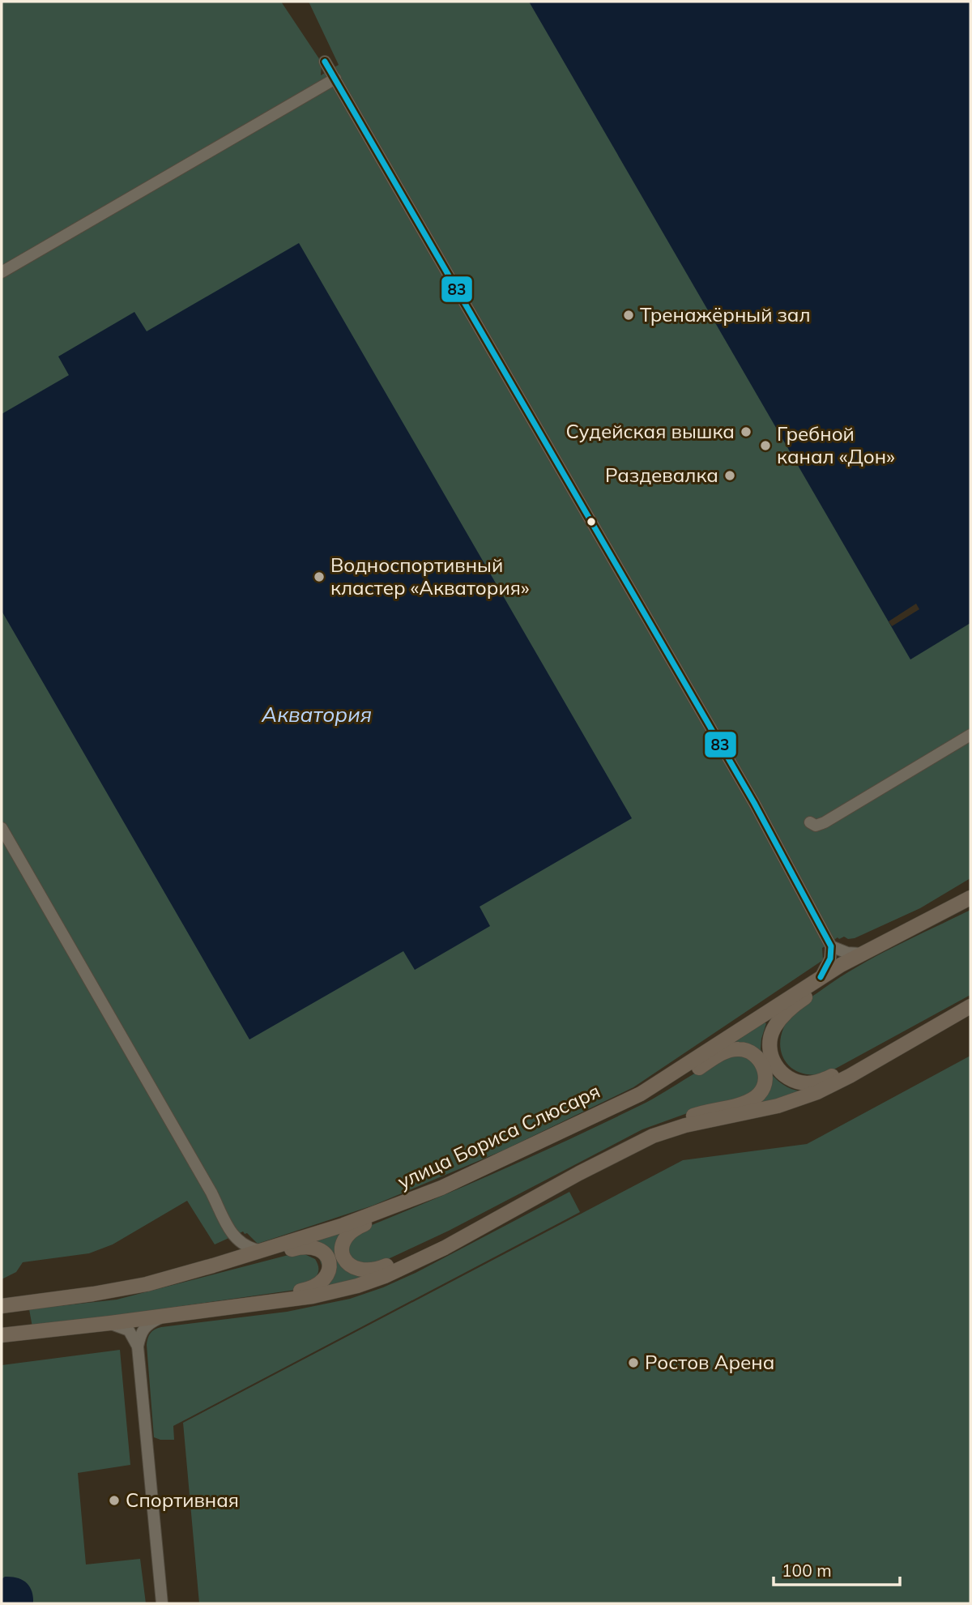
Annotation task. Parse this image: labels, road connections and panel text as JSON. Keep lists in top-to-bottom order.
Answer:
{
  "streets": {
    "main road": ["улица Бориса Слюсаря"]
  },
  "water": ["Акватория"],
  "places": [
    "Тренажёрный зал",
    "Судейская вышка",
    "Гребной канал «Дон»",
    "Раздевалка",
    "Водноспортивный кластер «Акватория»",
    "Ростов Арена",
    "Спортивная"
  ],
  "lines": ["transit line 83"],
  "scale_bar": "100 m"
}
